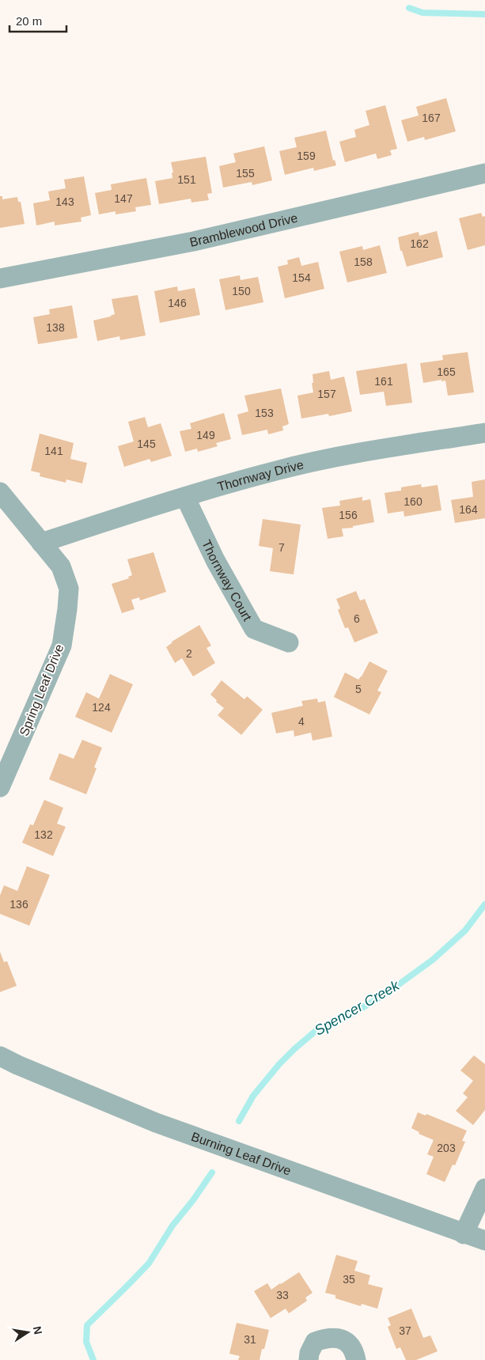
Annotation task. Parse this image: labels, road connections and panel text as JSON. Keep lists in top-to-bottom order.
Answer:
{
  "streets": {
    "street": [
      "Bramblewood Drive",
      "Thornway Drive",
      "Thornway Court",
      "Spring Leaf Drive",
      "Burning Leaf Drive"
    ]
  },
  "crossings": [
    ["Thornway Drive", "Thornway Court"],
    ["Thornway Drive", "Spring Leaf Drive"]
  ],
  "water": ["Spencer Creek"],
  "house_numbers": [
    "167",
    "159",
    "155",
    "151",
    "147",
    "143",
    "162",
    "158",
    "154",
    "150",
    "146",
    "138",
    "165",
    "161",
    "157",
    "153",
    "149",
    "145",
    "141",
    "160",
    "164",
    "156",
    "7",
    "6",
    "2",
    "5",
    "124",
    "4",
    "132",
    "136",
    "203",
    "35",
    "33",
    "37",
    "31"
  ],
  "scale_bar": "20 m",
  "north": "right"
}
